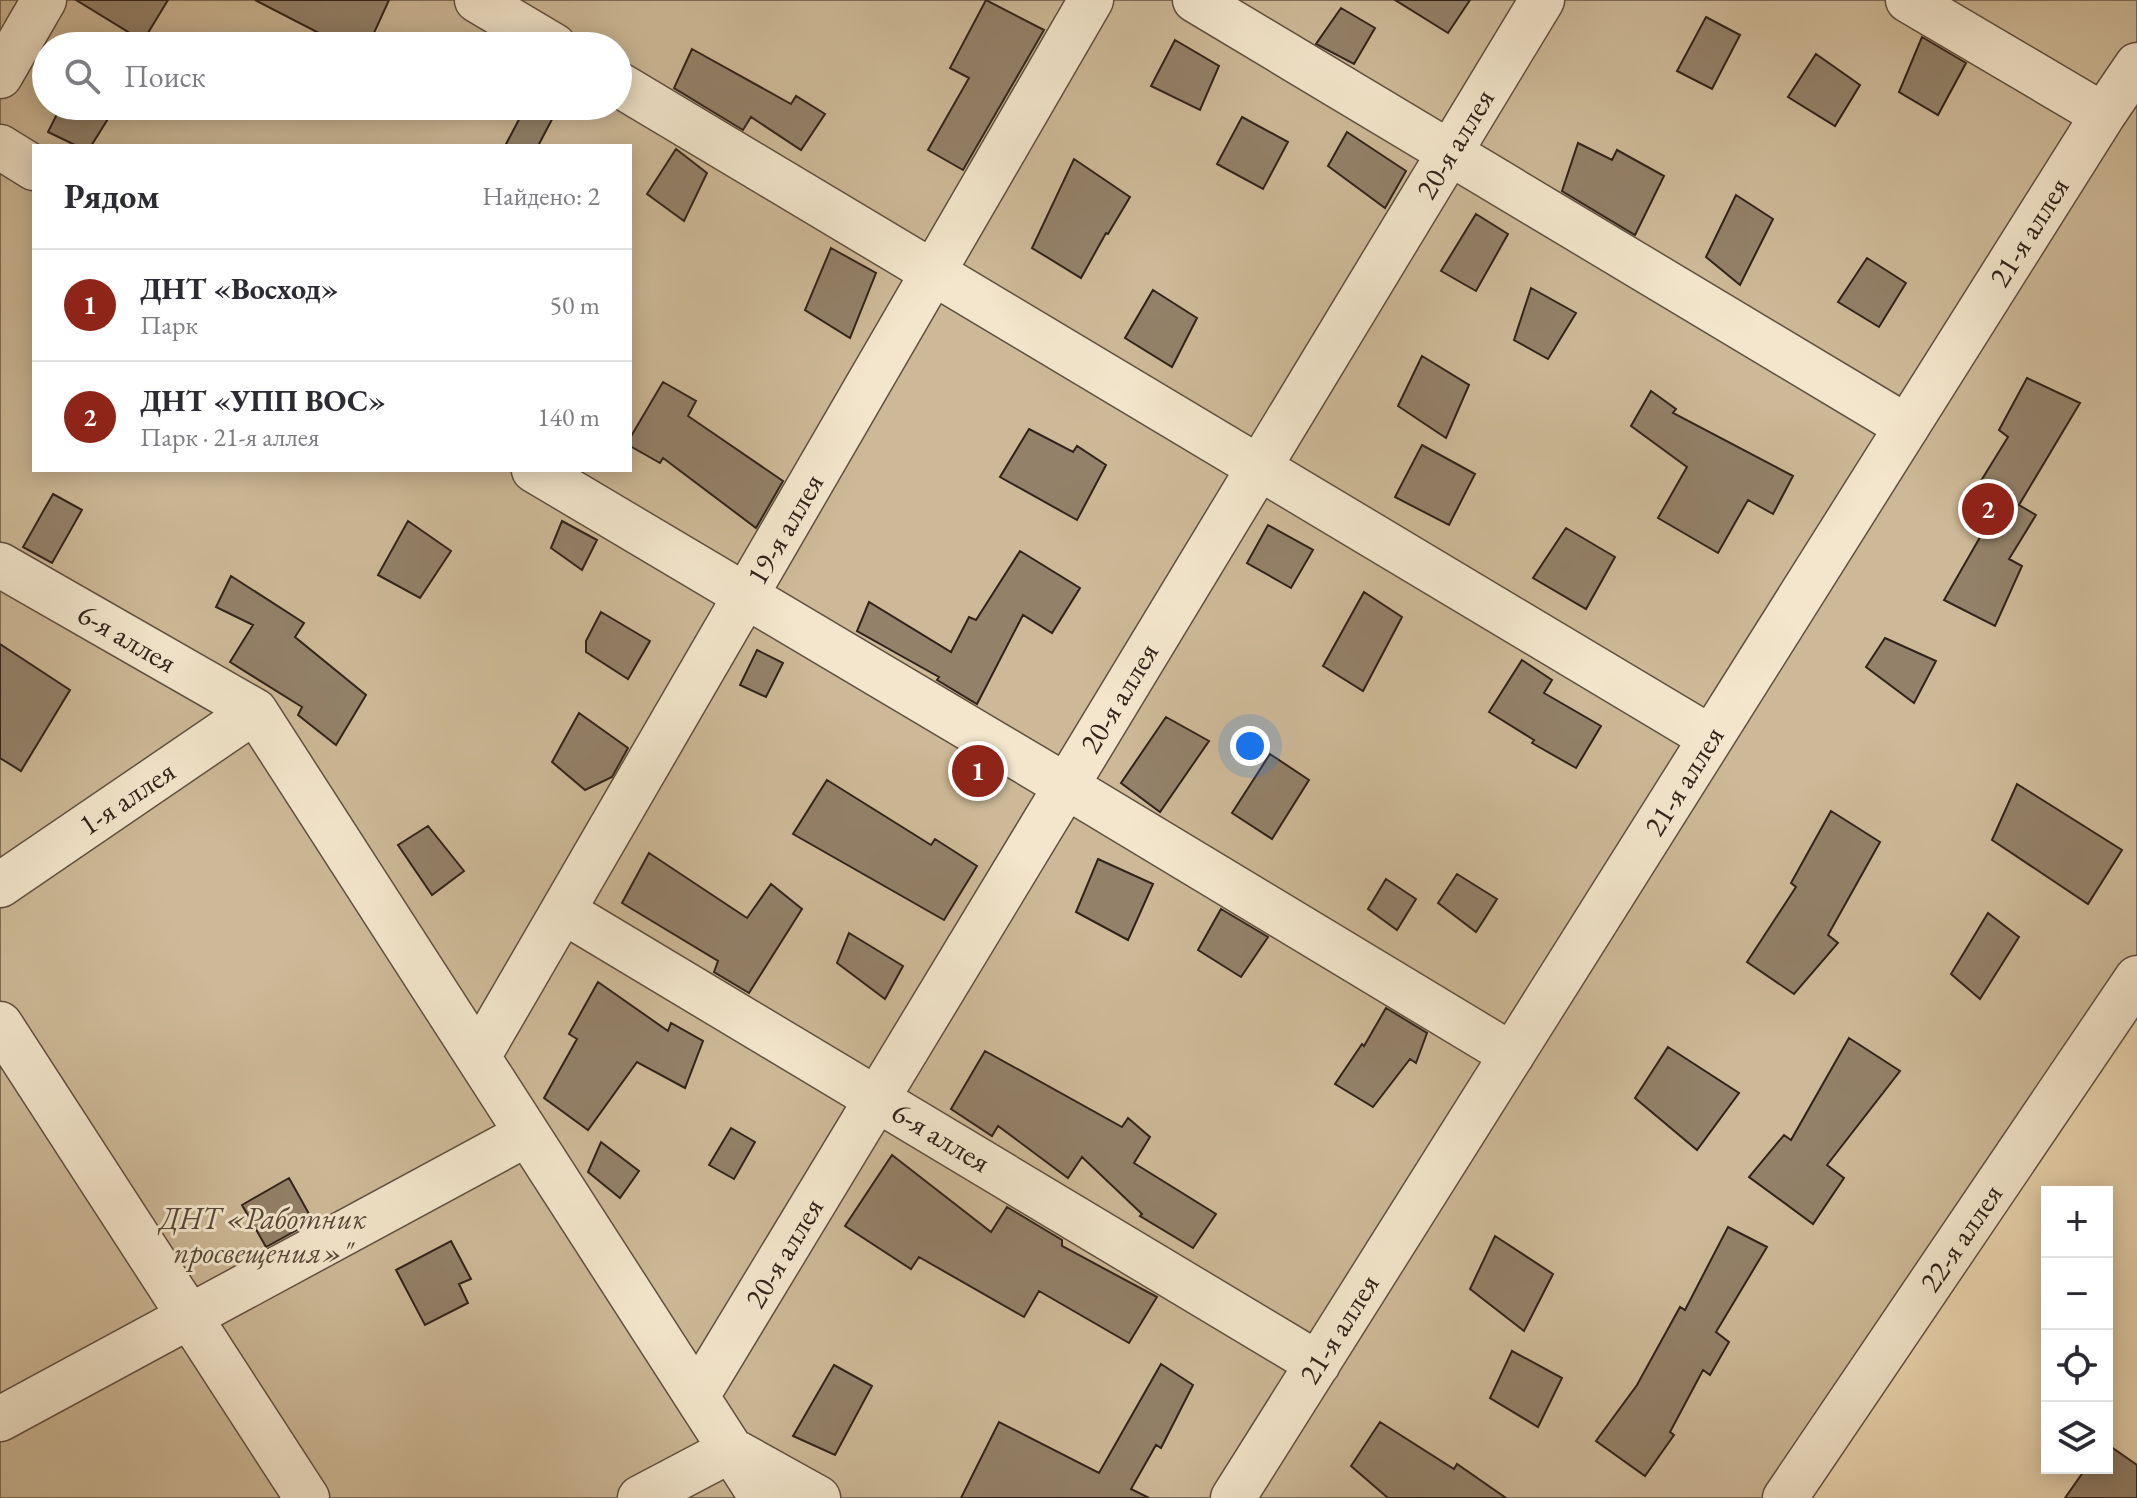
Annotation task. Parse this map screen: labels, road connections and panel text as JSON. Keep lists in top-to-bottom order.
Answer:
{
  "streets": {
    "street": [
      "20-я аллея",
      "21-я аллея",
      "19-я аллея",
      "6-я аллея",
      "1-я аллея",
      "22-я аллея"
    ]
  },
  "crossings": [
    ["20-я аллея", "6-я аллея"],
    ["21-я аллея", "6-я аллея"],
    ["19-я аллея", "6-я аллея"],
    ["6-я аллея", "1-я аллея"]
  ],
  "parks": ["ДНТ «Работник просвещения»\""],
  "page": {
    "search": "Поиск",
    "heading": ["Рядом", "Найдено: 2"],
    "list": [
      {
        "mark": "1",
        "name": "ДНТ «Восход»",
        "note": "Парк",
        "value": "50 m"
      },
      {
        "mark": "2",
        "name": "ДНТ «УПП ВОС»",
        "note": "Парк · 21-я аллея",
        "value": "140 m"
      }
    ],
    "pins": ["2", "1"],
    "map_buttons": ["+", "−"]
  }
}
